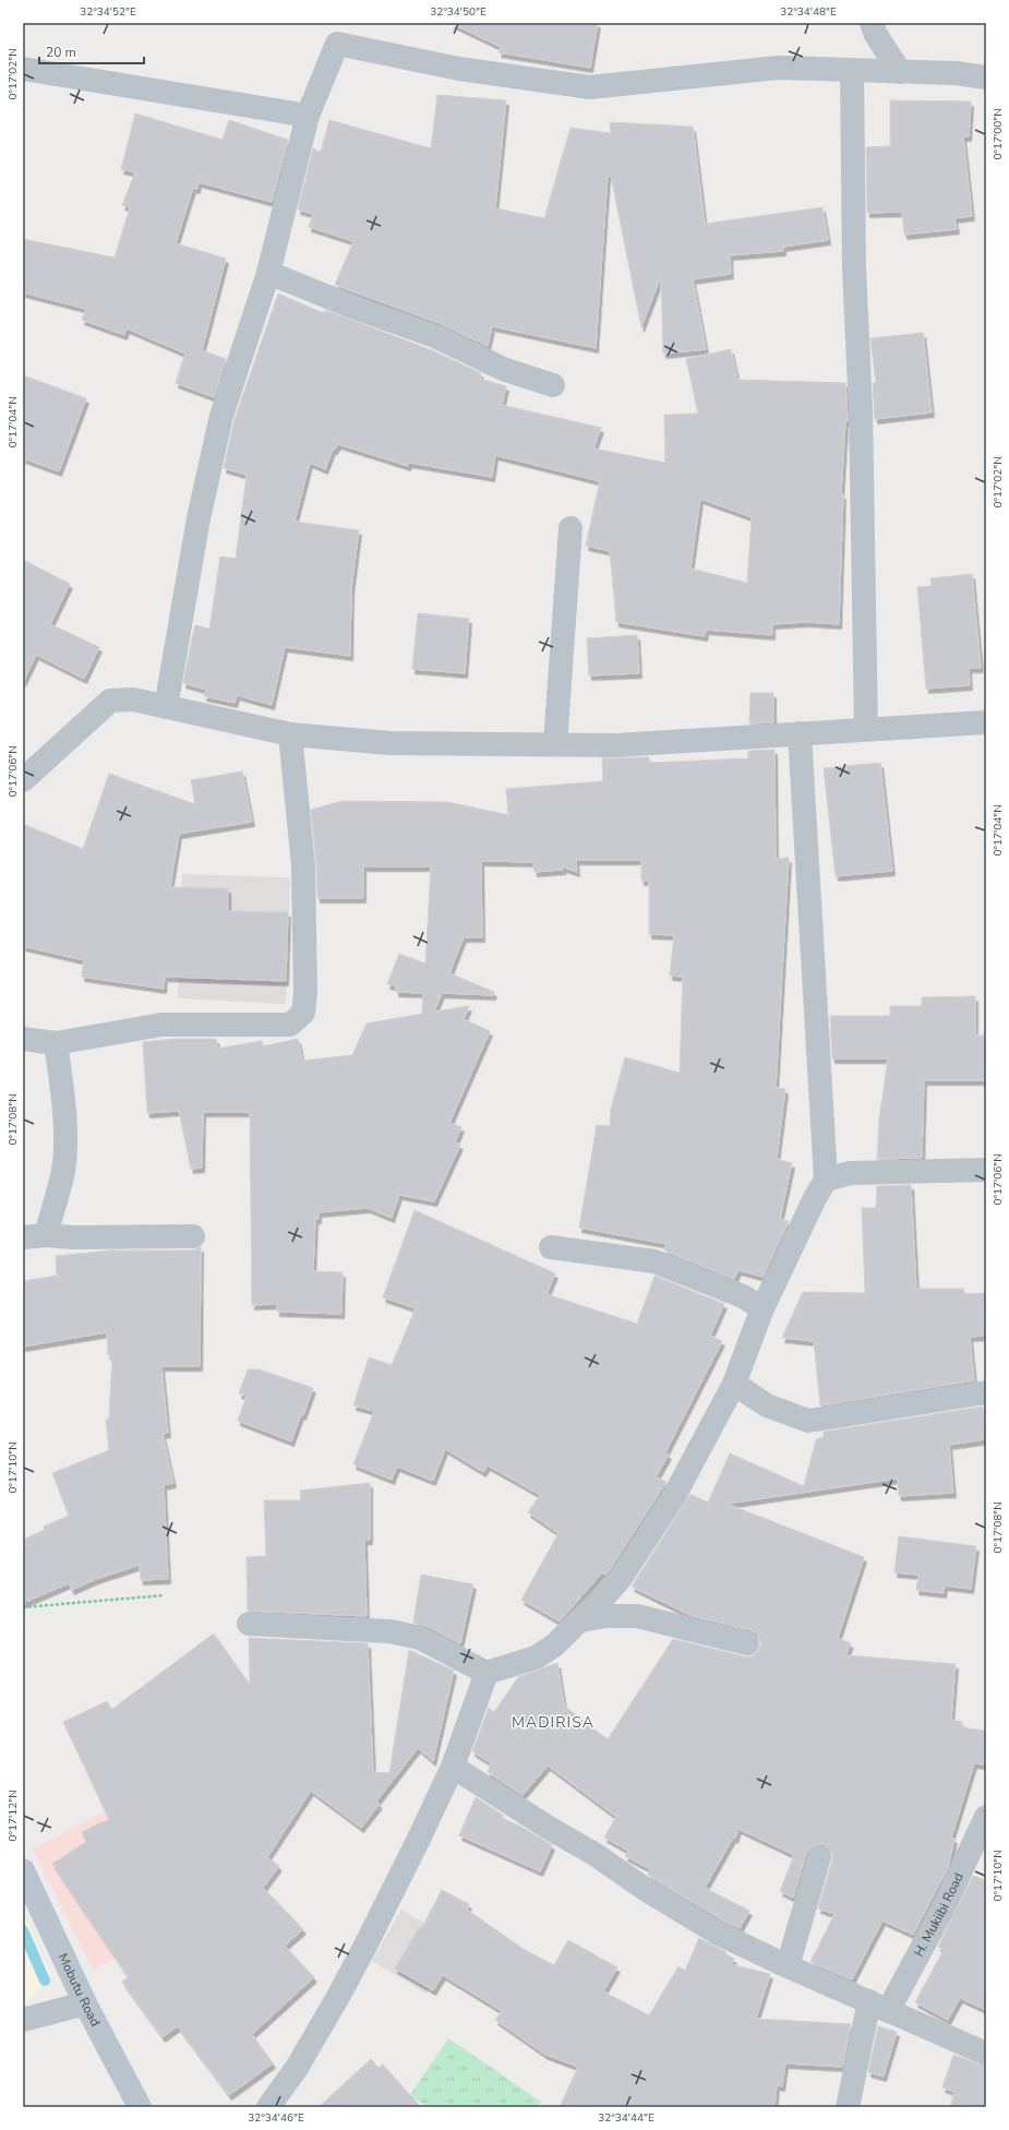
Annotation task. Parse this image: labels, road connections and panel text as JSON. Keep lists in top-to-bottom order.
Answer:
{
  "streets": {
    "street": ["H. Mukiibi Road", "Mobutu Road"]
  },
  "districts": ["MADIRISA"],
  "scale_bar": "20 m",
  "coordinates": [
    "32°34'52\"E",
    "32°34'50\"E",
    "32°34'48\"E",
    "0°17'02\"N",
    "0°17'00\"N",
    "0°17'04\"N",
    "0°17'06\"N",
    "0°17'08\"N",
    "0°17'10\"N",
    "0°17'12\"N",
    "32°34'46\"E",
    "32°34'44\"E"
  ]
}
